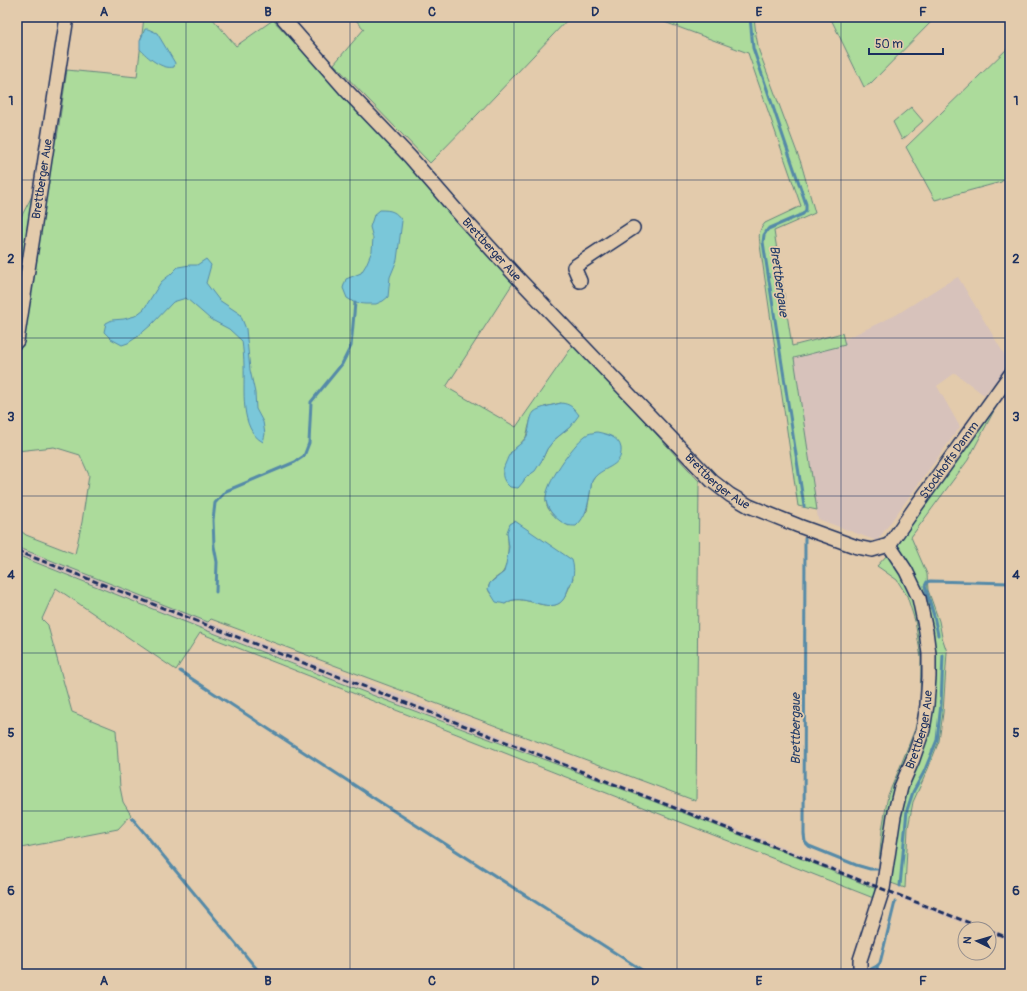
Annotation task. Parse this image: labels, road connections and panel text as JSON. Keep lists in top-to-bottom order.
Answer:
{
  "streets": {
    "street": ["Brettberger Aue", "Stockhoffs Damm"]
  },
  "crossings": [
    ["Brettberger Aue", "Stockhoffs Damm"]
  ],
  "water": ["Brettbergaue"],
  "scale_bar": "50 m",
  "north": "left",
  "grid": {
    "columns": [
      "A",
      "B",
      "C",
      "D",
      "E",
      "F"
    ],
    "rows": [
      "1",
      "2",
      "3",
      "4",
      "5",
      "6"
    ]
  }
}
